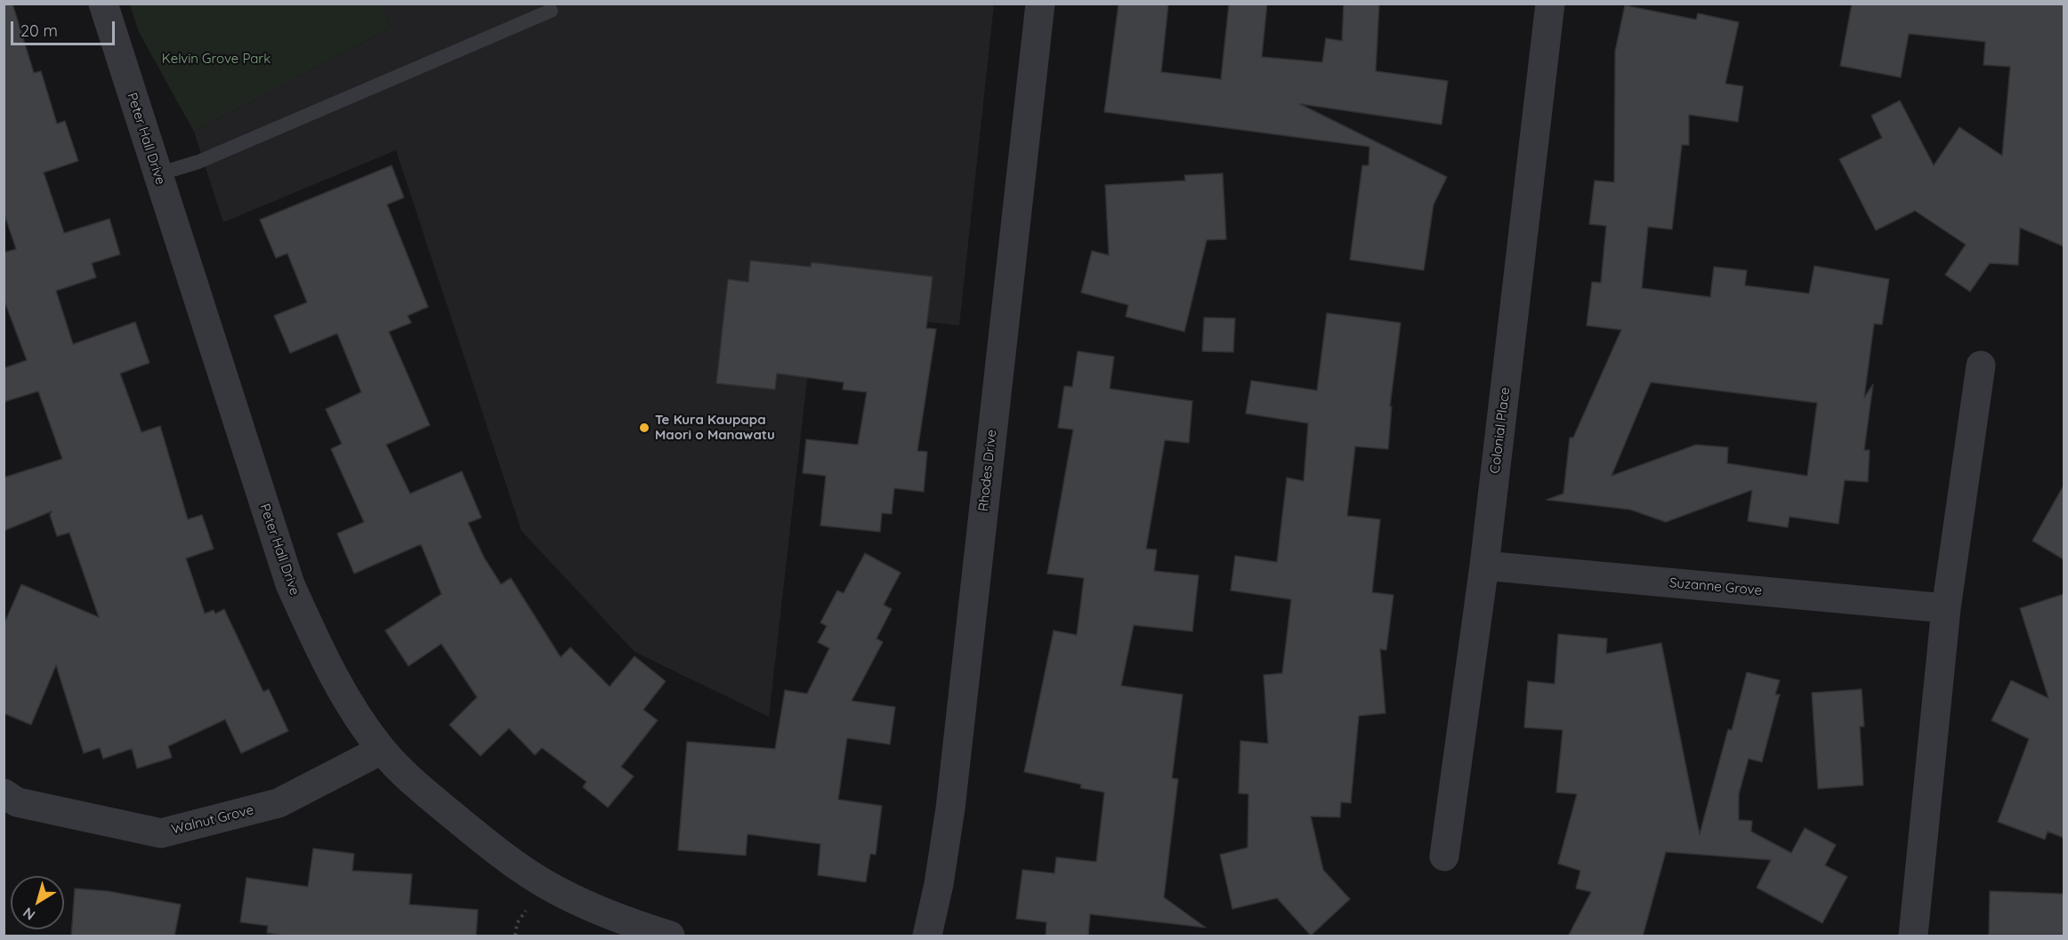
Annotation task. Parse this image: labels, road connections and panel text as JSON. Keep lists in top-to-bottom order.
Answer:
{
  "streets": {
    "street": [
      "Peter Hall Drive",
      "Colonial Place",
      "Rhodes Drive",
      "Suzanne Grove",
      "Walnut Grove"
    ]
  },
  "crossings": [
    ["Peter Hall Drive", "Walnut Grove"],
    ["Colonial Place", "Suzanne Grove"]
  ],
  "parks": ["Kelvin Grove Park"],
  "places": ["Te Kura Kaupapa Maori o Manawatu"],
  "scale_bar": "20 m",
  "north": "bottom left"
}
